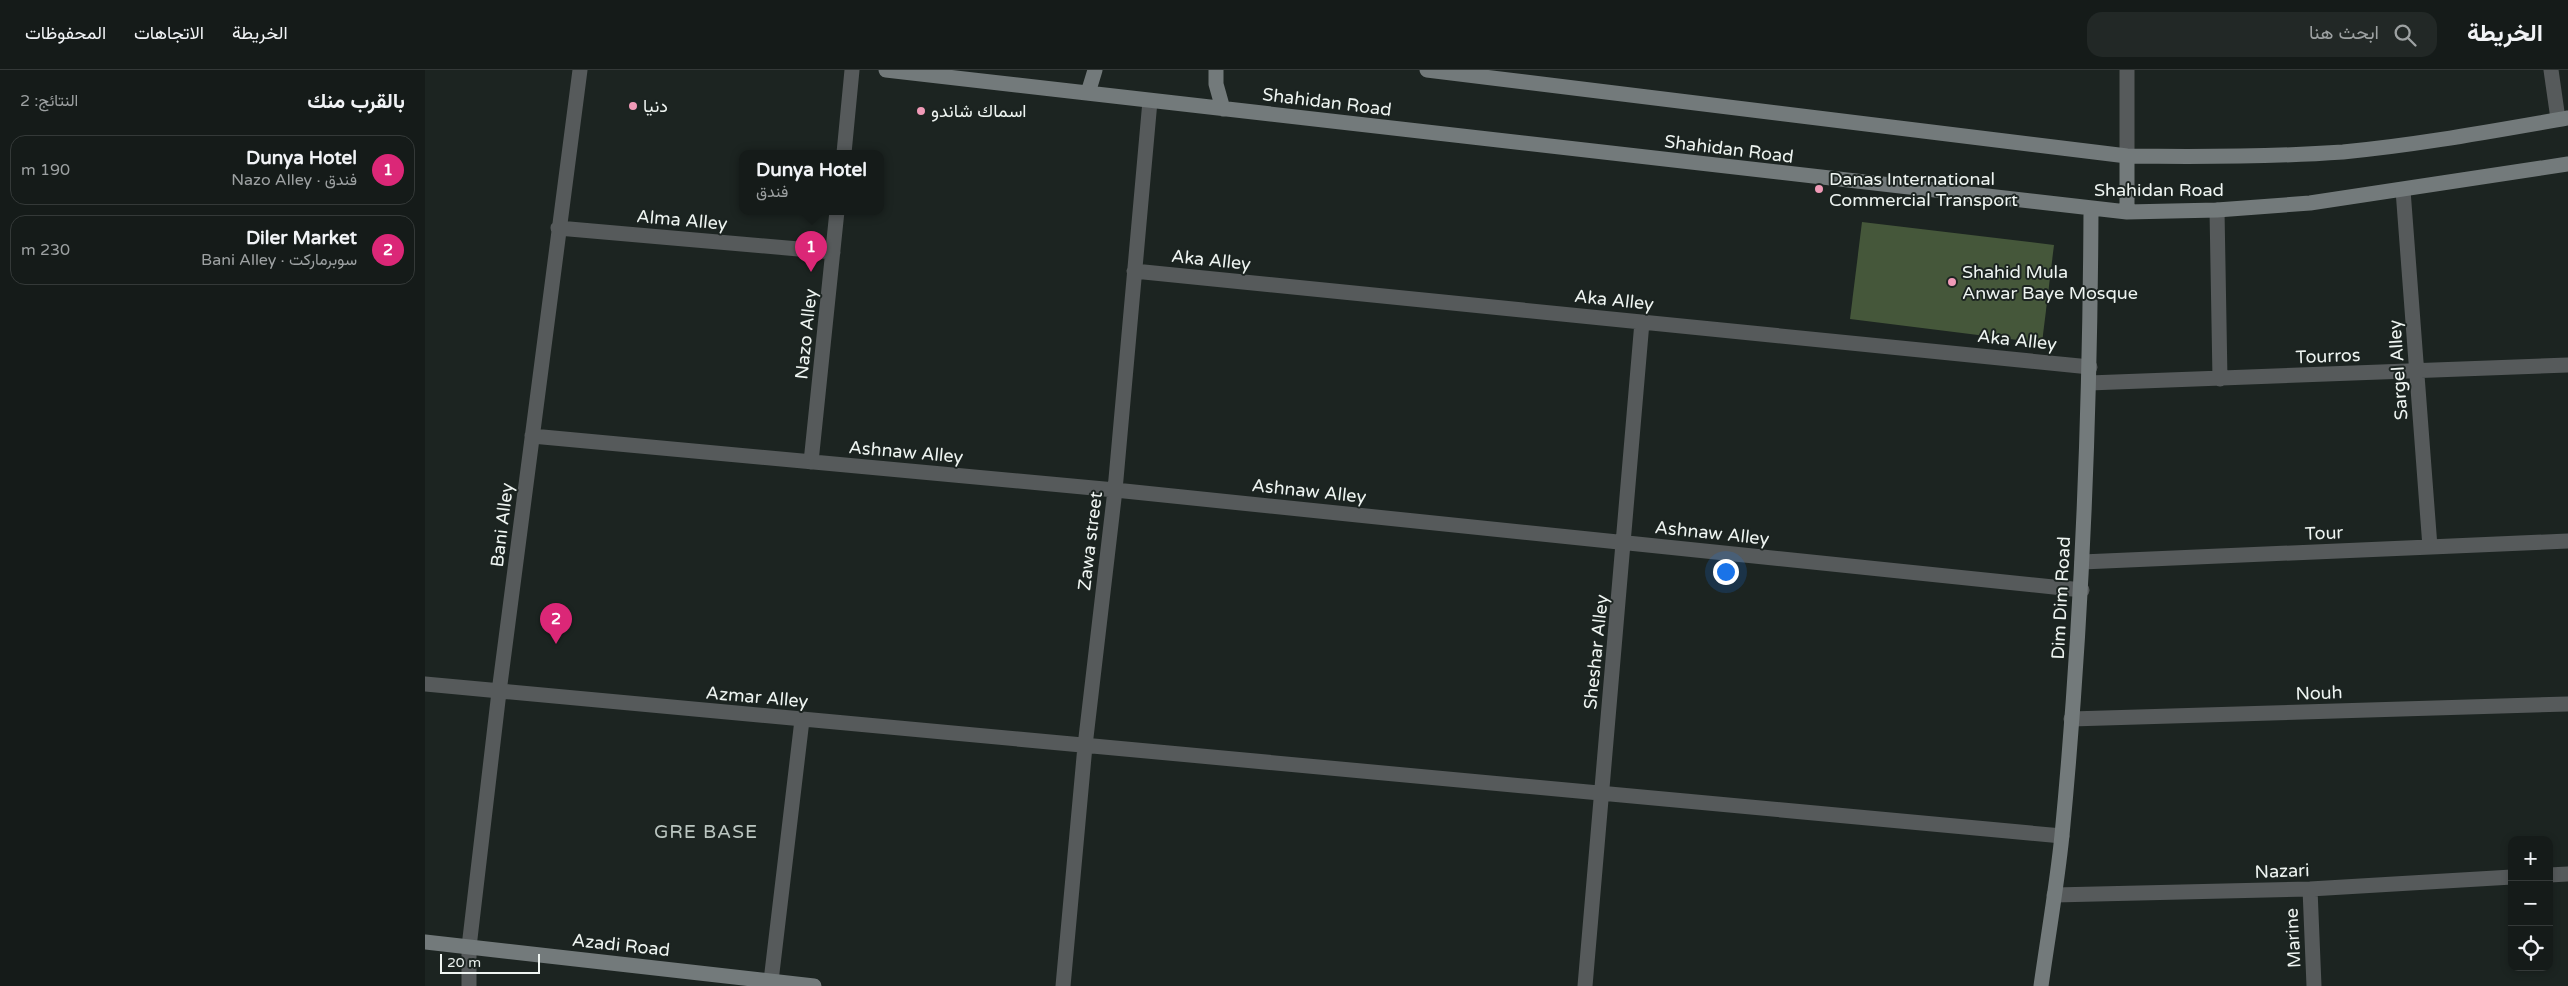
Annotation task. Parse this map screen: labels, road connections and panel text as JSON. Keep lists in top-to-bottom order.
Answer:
{
  "streets": {
    "main road": ["Shahidan Road", "Dim Dim Road", "Azadi Road"],
    "street": [
      "Alma Alley",
      "Aka Alley",
      "Nazo Alley",
      "Tourros",
      "Sargel Alley",
      "Ashnaw Alley",
      "Bani Alley",
      "Tour",
      "Zawa street",
      "Sheshar Alley",
      "Nouh",
      "Azmar Alley",
      "Nazari",
      "Marine"
    ]
  },
  "crossings": [
    ["Shahidan Road", "Sargel Alley"],
    ["Shahidan Road", "Zawa street"],
    ["Shahidan Road", "Dim Dim Road"],
    ["Alma Alley", "Nazo Alley"],
    ["Alma Alley", "Bani Alley"],
    ["Aka Alley", "Zawa street"],
    ["Aka Alley", "Dim Dim Road"],
    ["Aka Alley", "Sheshar Alley"],
    ["Nazo Alley", "Ashnaw Alley"],
    ["Tourros", "Sargel Alley"],
    ["Tourros", "Dim Dim Road"],
    ["Sargel Alley", "Tour"],
    ["Ashnaw Alley", "Bani Alley"],
    ["Ashnaw Alley", "Zawa street"],
    ["Ashnaw Alley", "Dim Dim Road"],
    ["Ashnaw Alley", "Sheshar Alley"],
    ["Bani Alley", "Azmar Alley"],
    ["Bani Alley", "Azadi Road"],
    ["Tour", "Dim Dim Road"],
    ["Zawa street", "Azmar Alley"],
    ["Dim Dim Road", "Nouh"],
    ["Dim Dim Road", "Azmar Alley"],
    ["Dim Dim Road", "Nazari"],
    ["Sheshar Alley", "Azmar Alley"],
    ["Nazari", "Marine"]
  ],
  "districts": ["GRE BASE"],
  "places": [
    "دنيا",
    "اسماك شاندو",
    "Danas International Commercial Transport",
    "Shahid Mula Anwar Baye Mosque"
  ],
  "scale_bar": "20 m",
  "page": {
    "header": "الخريطة",
    "search": "ابحث هنا",
    "nav": ["الخريطة", "الاتجاهات", "المحفوظات"],
    "heading": ["بالقرب منك", "النتائج: 2"],
    "list": [
      {
        "mark": "1",
        "name": "Dunya Hotel",
        "note": "فندق · Nazo Alley",
        "value": "190 m"
      },
      {
        "mark": "2",
        "name": "Diler Market",
        "note": "سوبرماركت · Bani Alley",
        "value": "230 m"
      }
    ],
    "popup": ["Dunya Hotel", "فندق"],
    "pins": ["1", "2"],
    "map_buttons": ["+", "−"],
    "scale": "20 m"
  }
}
